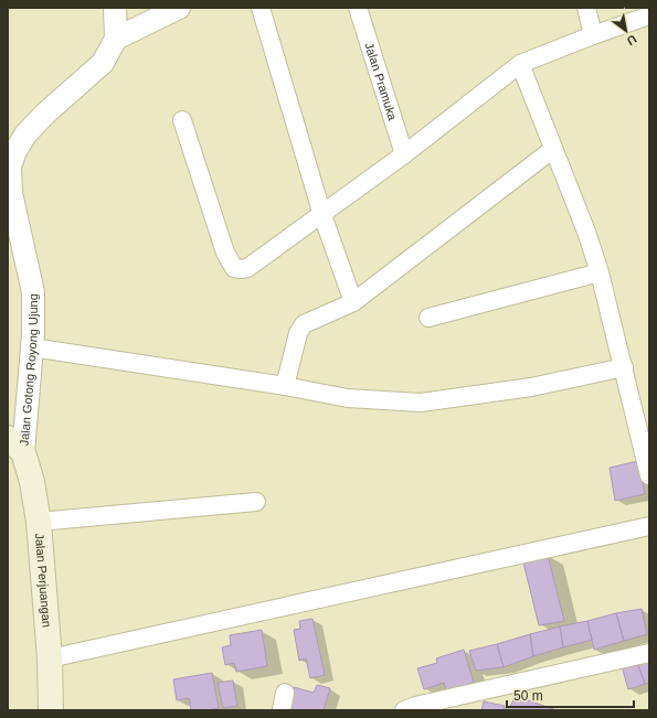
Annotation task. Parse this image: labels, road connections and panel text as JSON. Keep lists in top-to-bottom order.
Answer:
{
  "streets": {
    "main road": ["Jalan Perjuangan"],
    "street": ["Jalan Pramuka", "Jalan Gotong Royong Ujung"]
  },
  "crossings": [
    ["Jalan Gotong Royong Ujung", "Jalan Perjuangan"]
  ],
  "scale_bar": "50 m",
  "north": "bottom right"
}
